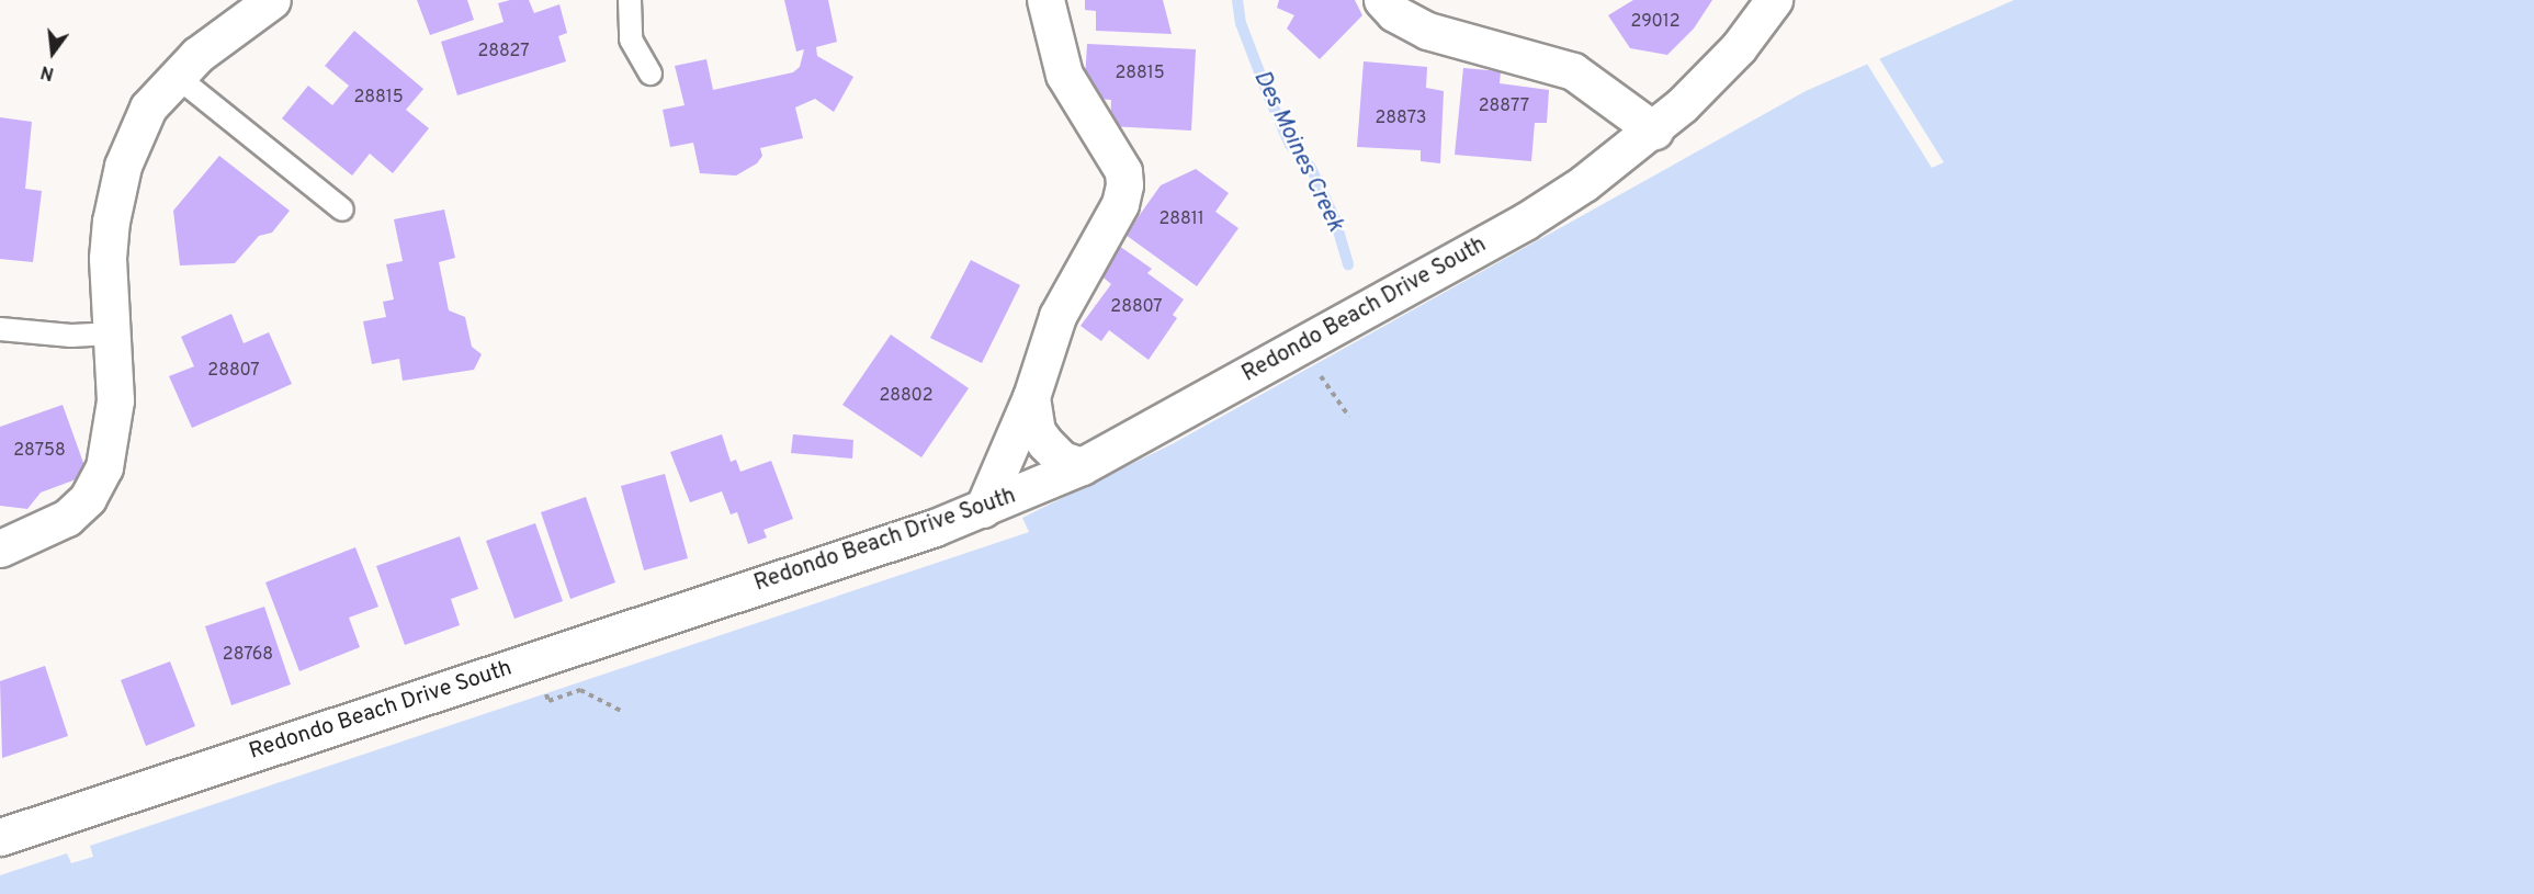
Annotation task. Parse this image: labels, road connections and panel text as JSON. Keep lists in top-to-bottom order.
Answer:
{
  "streets": {
    "street": ["Redondo Beach Drive South"]
  },
  "water": ["Des Moines Creek"],
  "house_numbers": [
    "29012",
    "28827",
    "28815",
    "28815",
    "28877",
    "28873",
    "28811",
    "28807",
    "28807",
    "28802",
    "28758",
    "28768"
  ],
  "north": "bottom"
}
